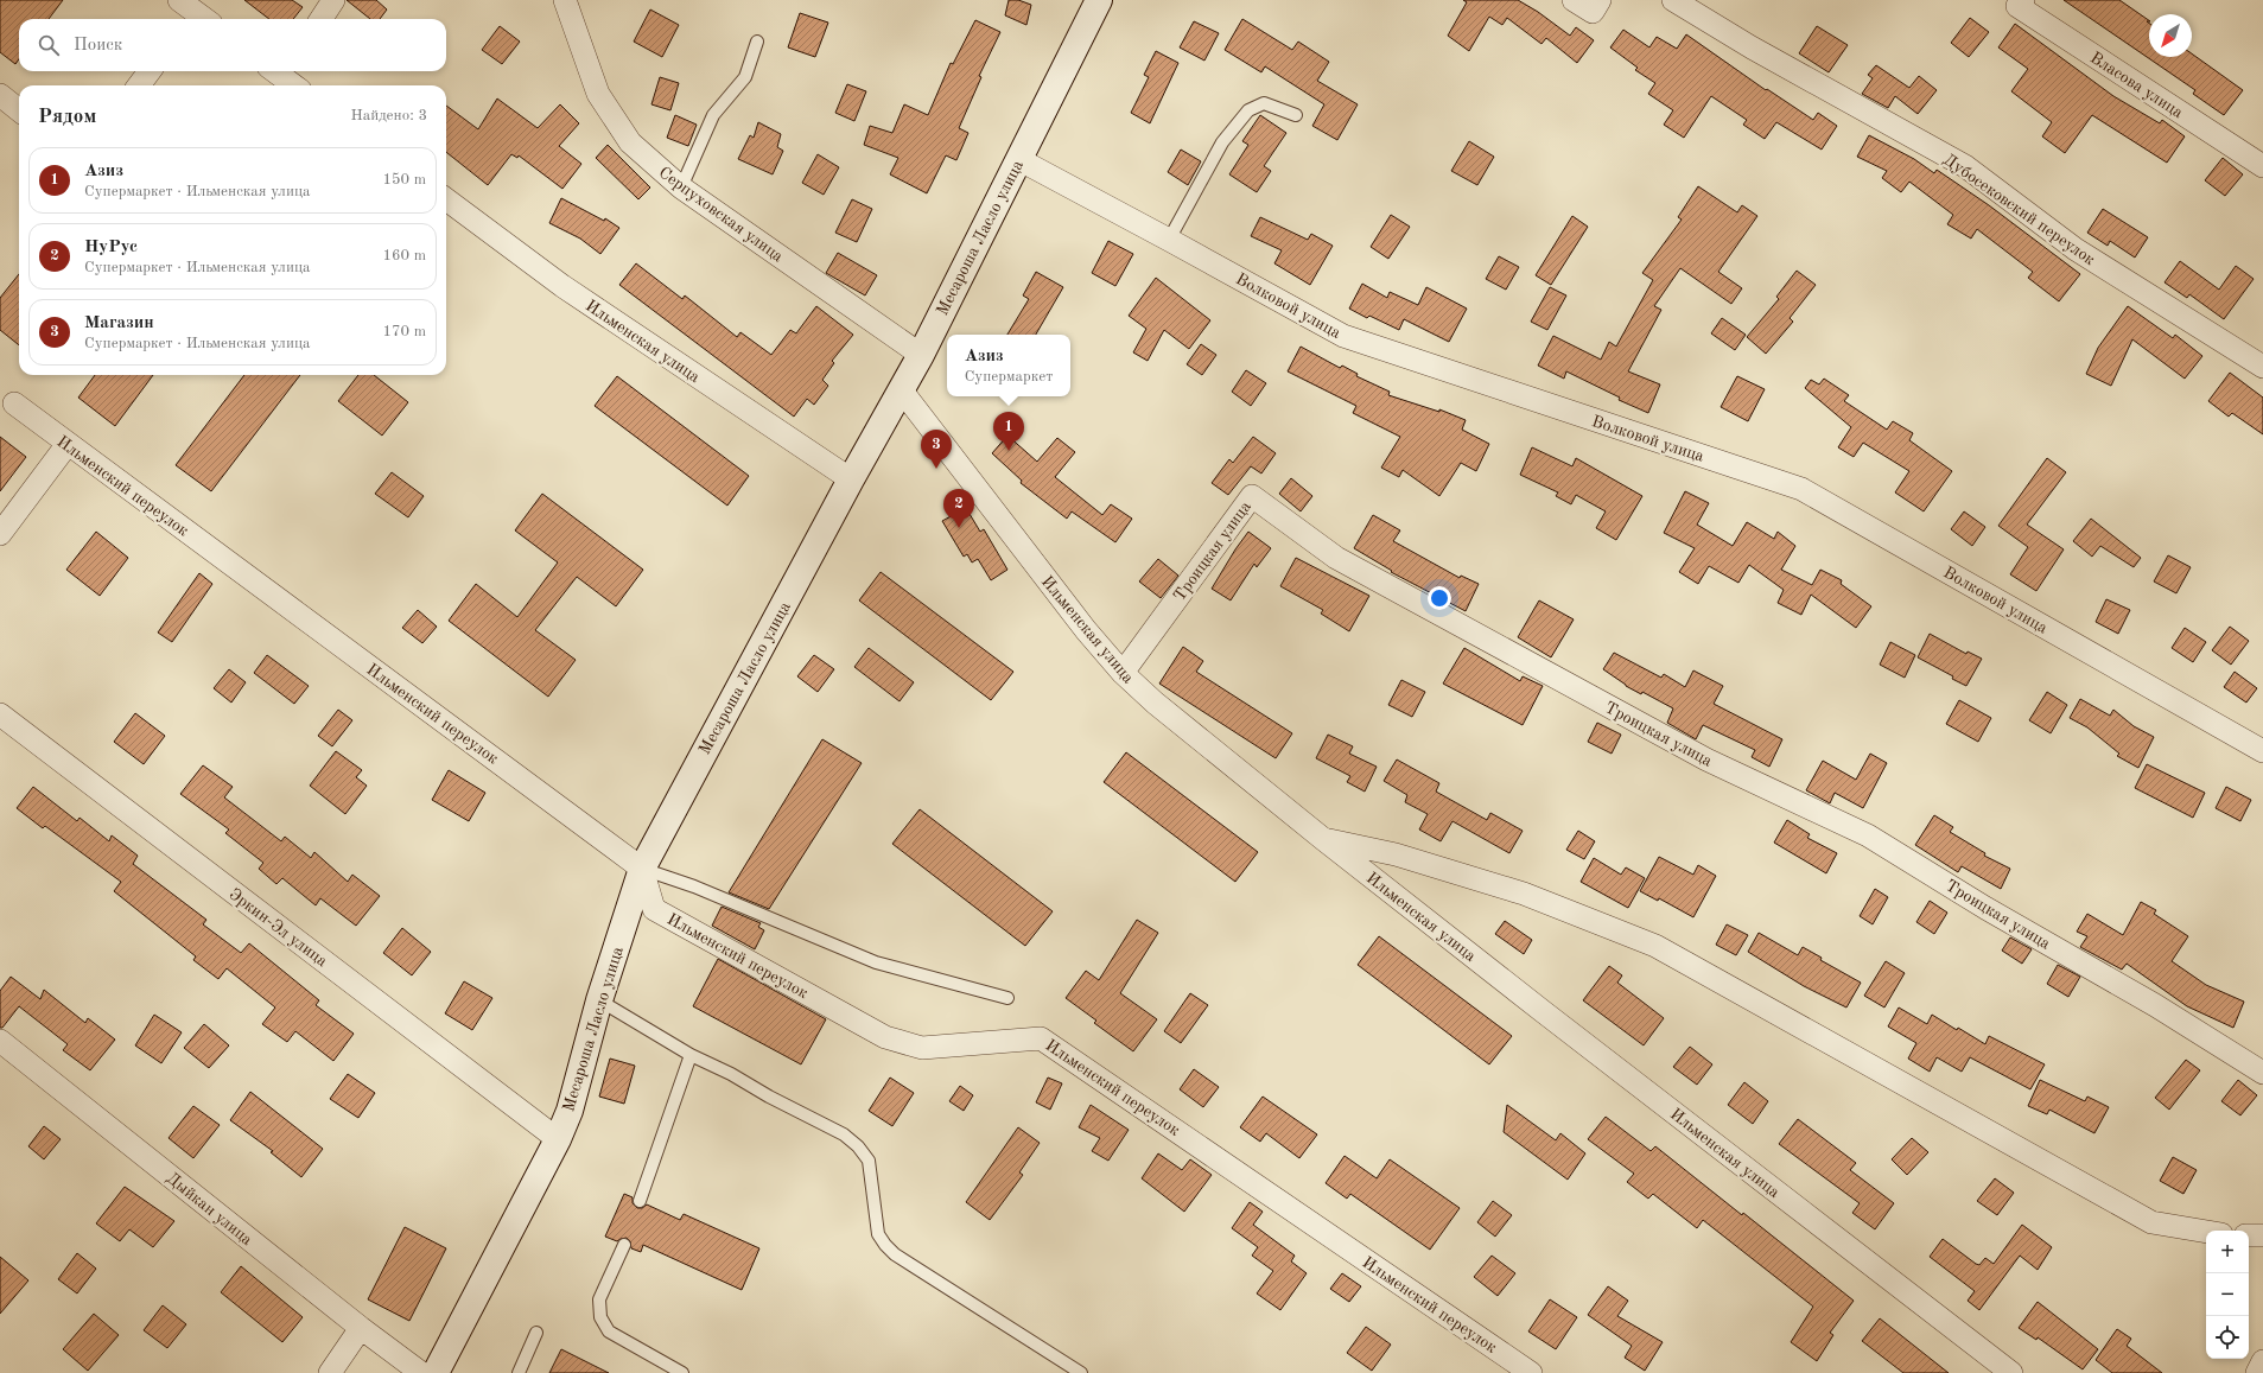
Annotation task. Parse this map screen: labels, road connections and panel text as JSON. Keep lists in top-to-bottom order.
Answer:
{
  "streets": {
    "street": [
      "Власова улица",
      "Дубосековский переулок",
      "Серпуховская улица",
      "Месароша Ласло улица",
      "Волковой улица",
      "Ильменская улица",
      "Ильменский переулок",
      "Троицкая улица",
      "Эркин-Эл улица",
      "Дыйкан улица"
    ]
  },
  "crossings": [
    ["Серпуховская улица", "Месароша Ласло улица"],
    ["Месароша Ласло улица", "Волковой улица"],
    ["Месароша Ласло улица", "Ильменская улица"],
    ["Месароша Ласло улица", "Ильменский переулок"],
    ["Месароша Ласло улица", "Эркин-Эл улица"],
    ["Ильменская улица", "Троицкая улица"]
  ],
  "north": "bottom left",
  "page": {
    "search": "Поиск",
    "heading": ["Рядом", "Найдено: 3"],
    "list": [
      {
        "mark": "1",
        "name": "Азиз",
        "note": "Супермаркет · Ильменская улица",
        "value": "150 m"
      },
      {
        "mark": "2",
        "name": "НуРус",
        "note": "Супермаркет · Ильменская улица",
        "value": "160 m"
      },
      {
        "mark": "3",
        "name": "Магазин",
        "note": "Супермаркет · Ильменская улица",
        "value": "170 m"
      }
    ],
    "popup": ["Азиз", "Супермаркет"],
    "pins": ["1", "3", "2"],
    "map_buttons": ["+", "−"]
  }
}
